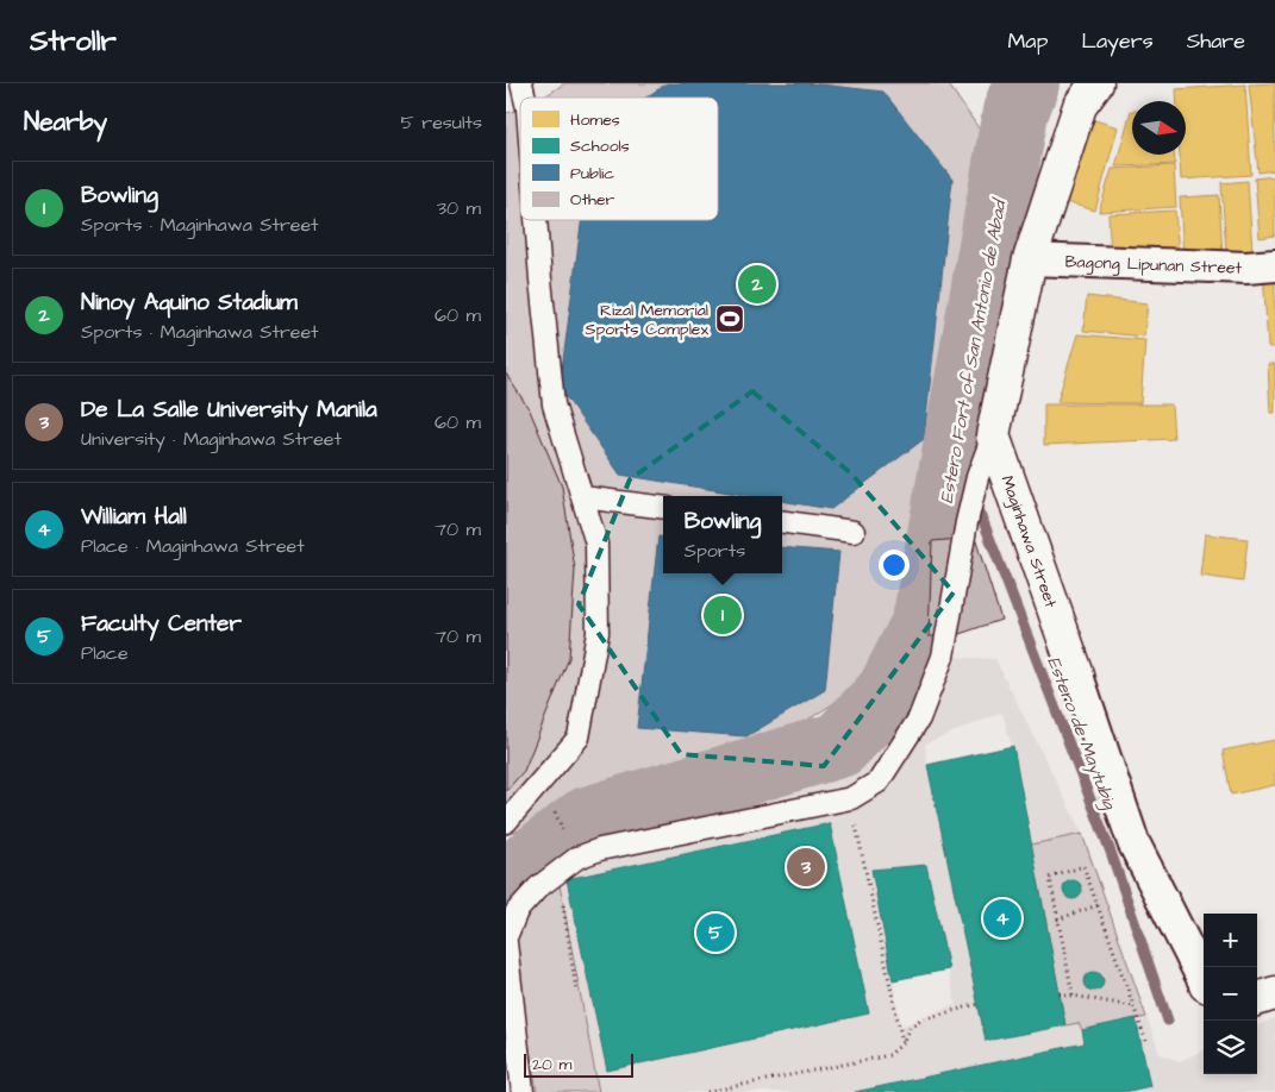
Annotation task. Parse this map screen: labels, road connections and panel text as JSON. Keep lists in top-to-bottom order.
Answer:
{
  "streets": {
    "street": ["Bagong Lipunan Street", "Maginhawa Street"]
  },
  "water": ["Estero Fort of San Antonio de Abad", "Estero de Maytubig"],
  "places": {
    "sports": ["Rizal Memorial Sports Complex"]
  },
  "legend": [
    "Homes",
    "Schools",
    "Public",
    "Other"
  ],
  "scale_bar": "20 m",
  "north": "right",
  "page": {
    "header": "Strollr",
    "nav": ["Map", "Layers", "Share"],
    "heading": ["Nearby", "5 results"],
    "list": [
      {
        "mark": "1",
        "name": "Bowling",
        "note": "Sports · Maginhawa Street",
        "value": "30 m"
      },
      {
        "mark": "2",
        "name": "Ninoy Aquino Stadium",
        "note": "Sports · Maginhawa Street",
        "value": "60 m"
      },
      {
        "mark": "3",
        "name": "De La Salle University Manila",
        "note": "University · Maginhawa Street",
        "value": "60 m"
      },
      {
        "mark": "4",
        "name": "William Hall",
        "note": "Place · Maginhawa Street",
        "value": "70 m"
      },
      {
        "mark": "5",
        "name": "Faculty Center",
        "note": "Place",
        "value": "70 m"
      }
    ],
    "pins": [
      "2",
      "1",
      "3",
      "4",
      "5"
    ],
    "popup": ["Bowling", "Sports"],
    "map_buttons": ["+", "−"],
    "scale": "20 m"
  }
}
